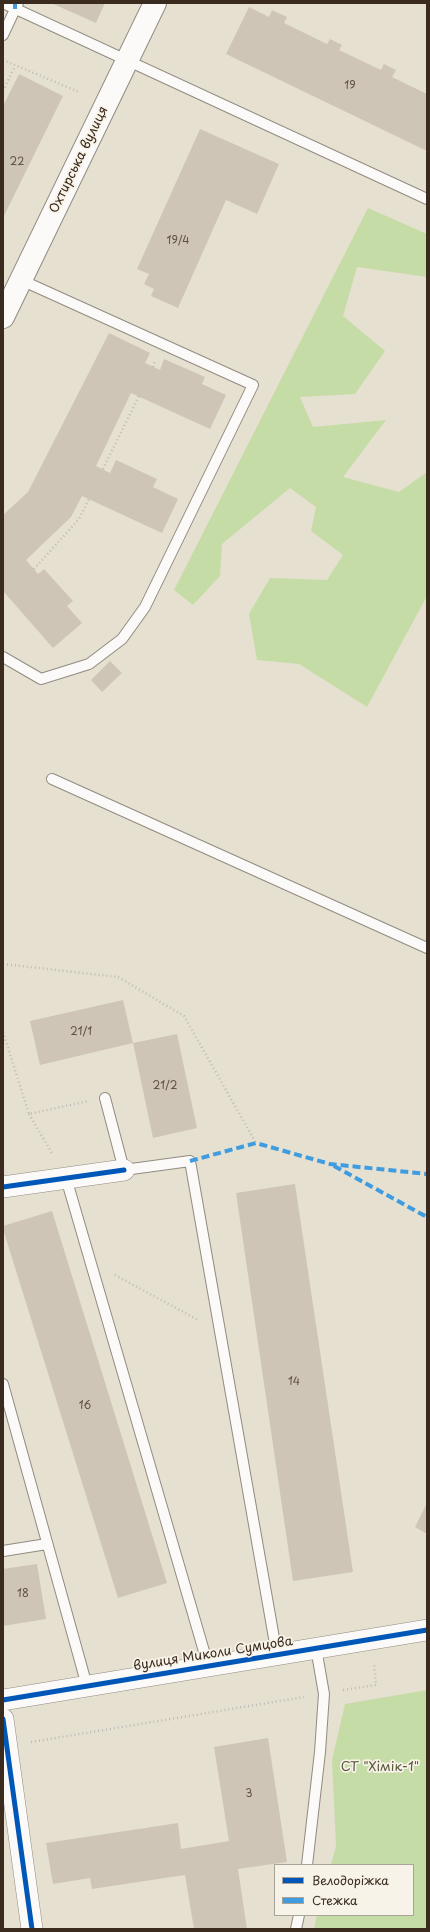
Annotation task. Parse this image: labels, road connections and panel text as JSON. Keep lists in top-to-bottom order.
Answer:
{
  "streets": {
    "main road": ["Охтирська вулиця"],
    "street": ["вулиця Миколи Сумцова"]
  },
  "parks": ["СТ \"Хімік-1\""],
  "house_numbers": [
    "19",
    "22",
    "19/4",
    "21/1",
    "21/2",
    "14",
    "16",
    "18",
    "3"
  ],
  "legend": ["Велодоріжка", "Стежка"]
}
